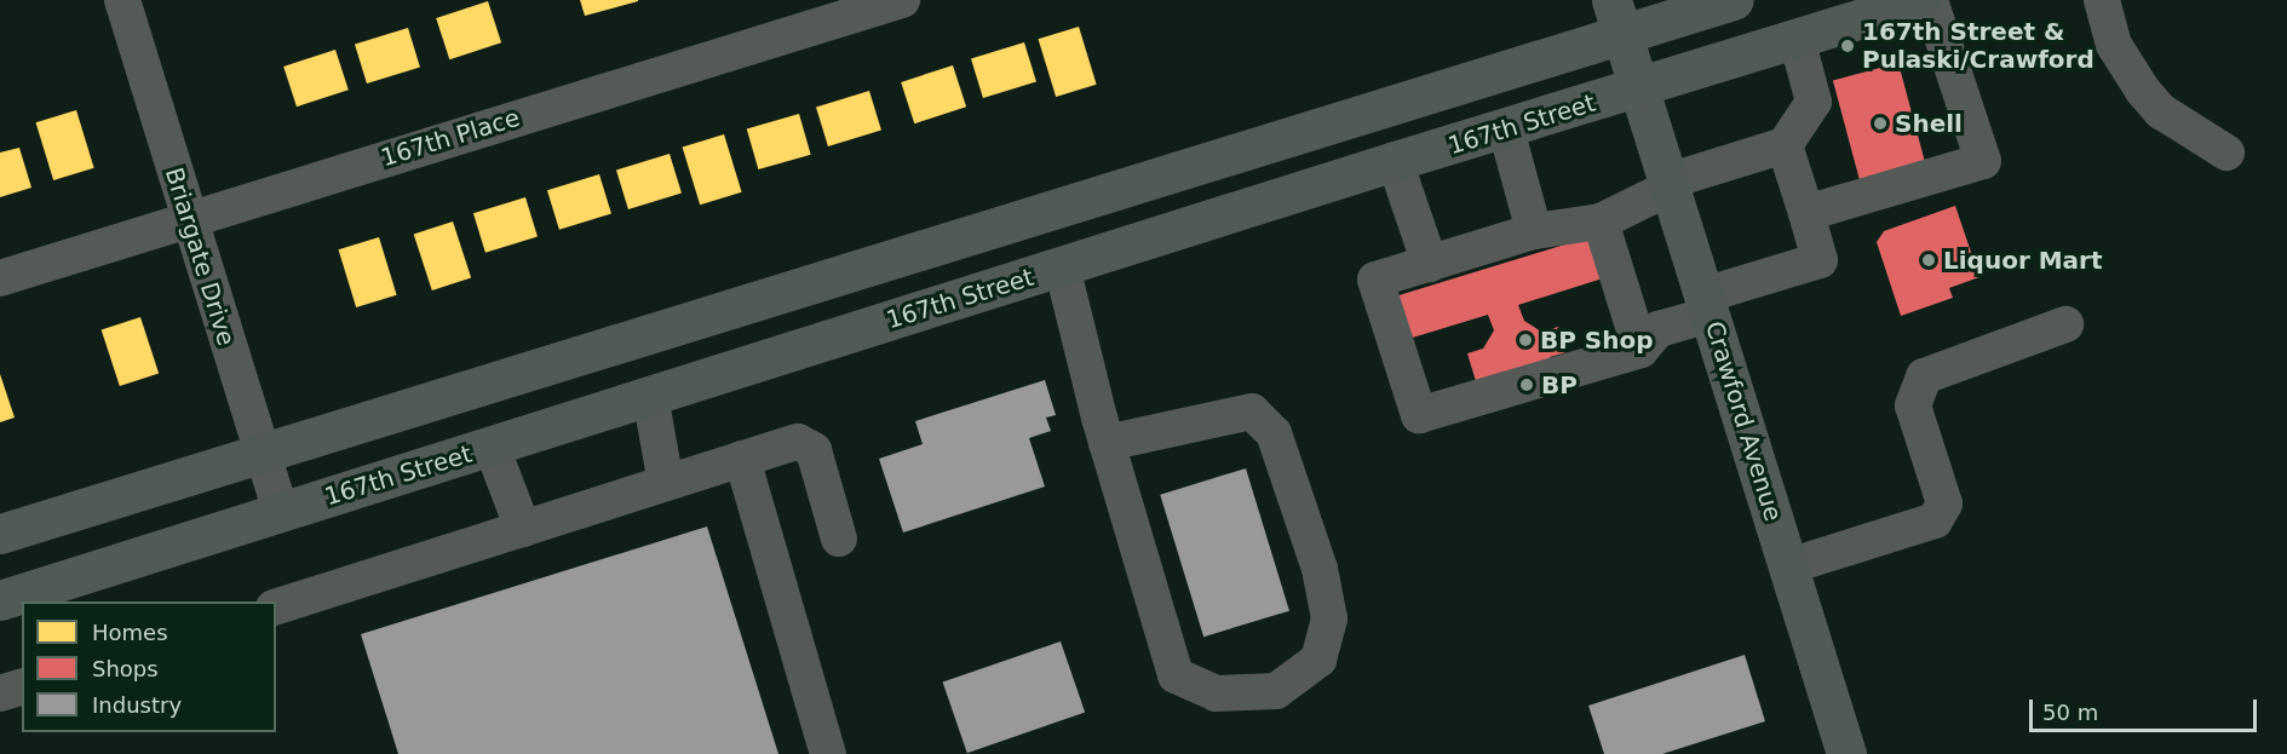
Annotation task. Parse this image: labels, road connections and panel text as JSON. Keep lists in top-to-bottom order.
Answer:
{
  "streets": {
    "main road": ["167th Street", "Crawford Avenue"],
    "street": ["167th Place", "Briargate Drive"]
  },
  "crossings": [
    ["167th Street", "Briargate Drive"],
    ["167th Street", "Crawford Avenue"],
    ["167th Place", "Briargate Drive"]
  ],
  "places": [
    "167th Street & Pulaski/Crawford",
    "Shell",
    "Liquor Mart",
    "BP Shop",
    "BP"
  ],
  "legend": ["Homes", "Shops", "Industry"],
  "scale_bar": "50 m"
}
